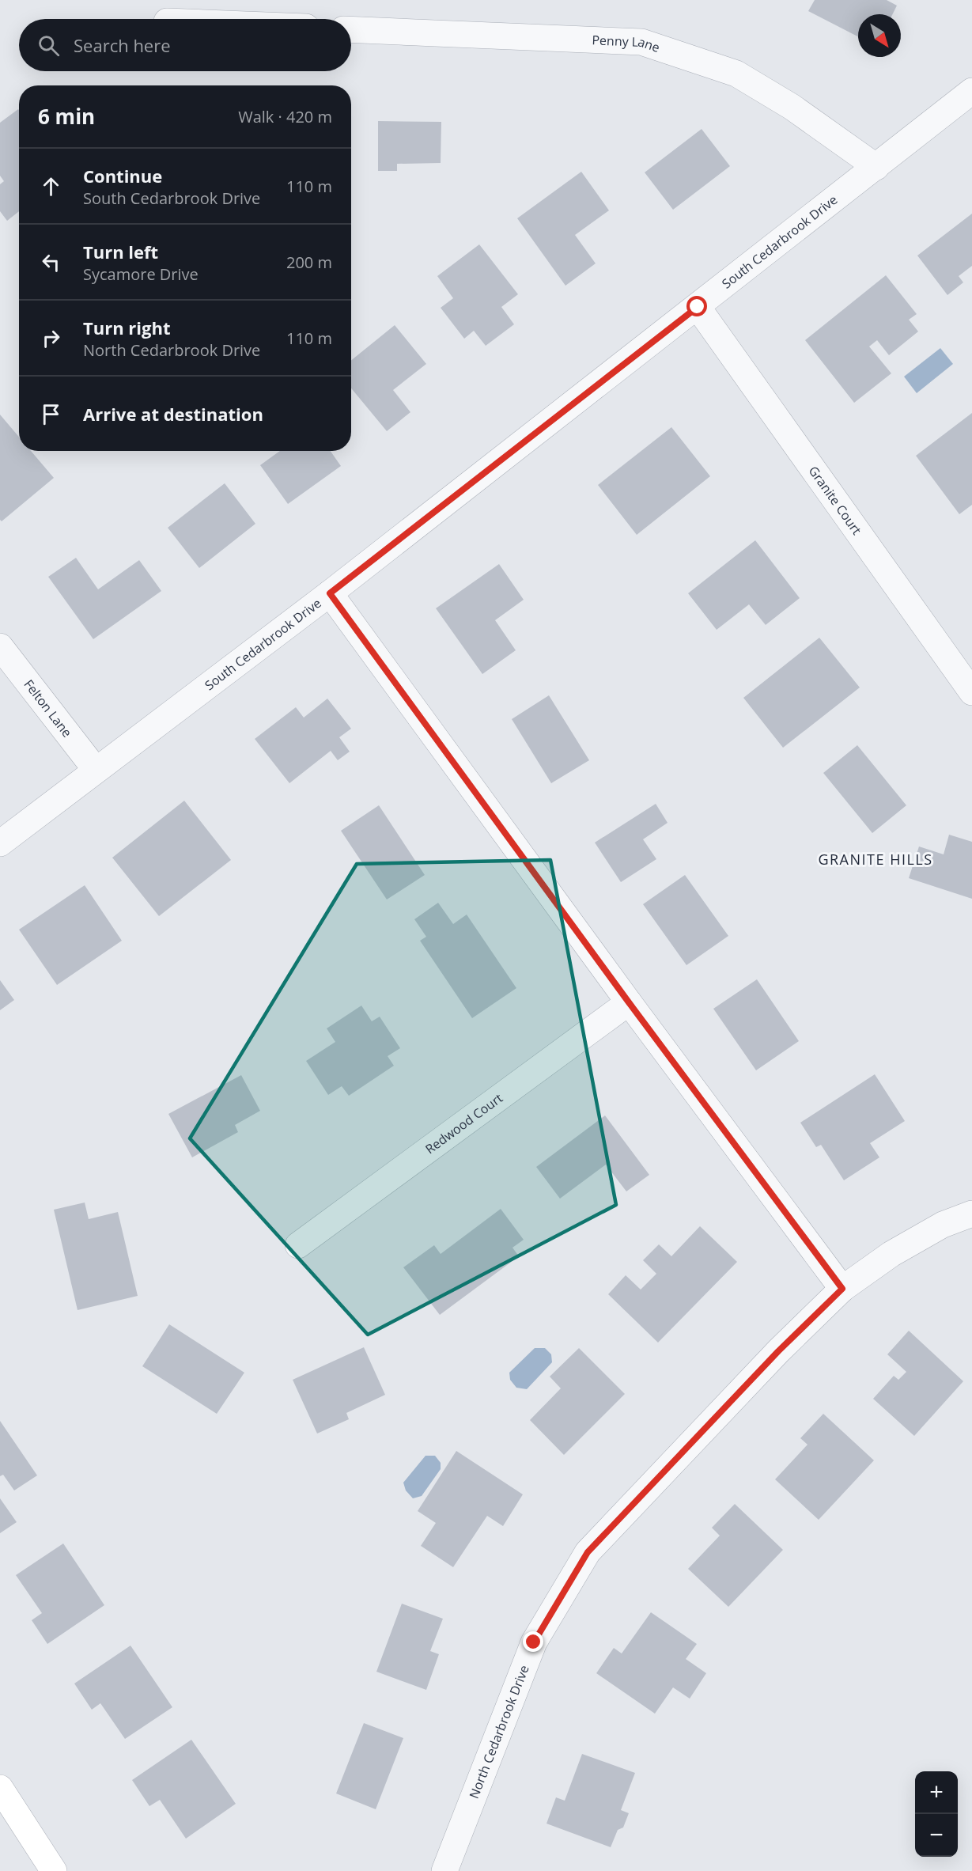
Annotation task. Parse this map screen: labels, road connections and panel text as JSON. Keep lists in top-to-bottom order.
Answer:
{
  "streets": {
    "street": [
      "Penny Lane",
      "South Cedarbrook Drive",
      "Granite Court",
      "Felton Lane",
      "Redwood Court",
      "North Cedarbrook Drive"
    ]
  },
  "crossings": [
    ["Penny Lane", "South Cedarbrook Drive"],
    ["South Cedarbrook Drive", "Granite Court"],
    ["South Cedarbrook Drive", "Felton Lane"]
  ],
  "districts": ["GRANITE HILLS"],
  "north": "bottom right",
  "page": {
    "search": "Search here",
    "heading": ["6 min", "Walk · 420 m"],
    "list": [
      ["Continue", "South Cedarbrook Drive", "110 m"],
      ["Turn left", "Sycamore Drive", "200 m"],
      ["Turn right", "North Cedarbrook Drive", "110 m"],
      "Arrive at destination"
    ],
    "map_buttons": ["+", "−"]
  }
}
